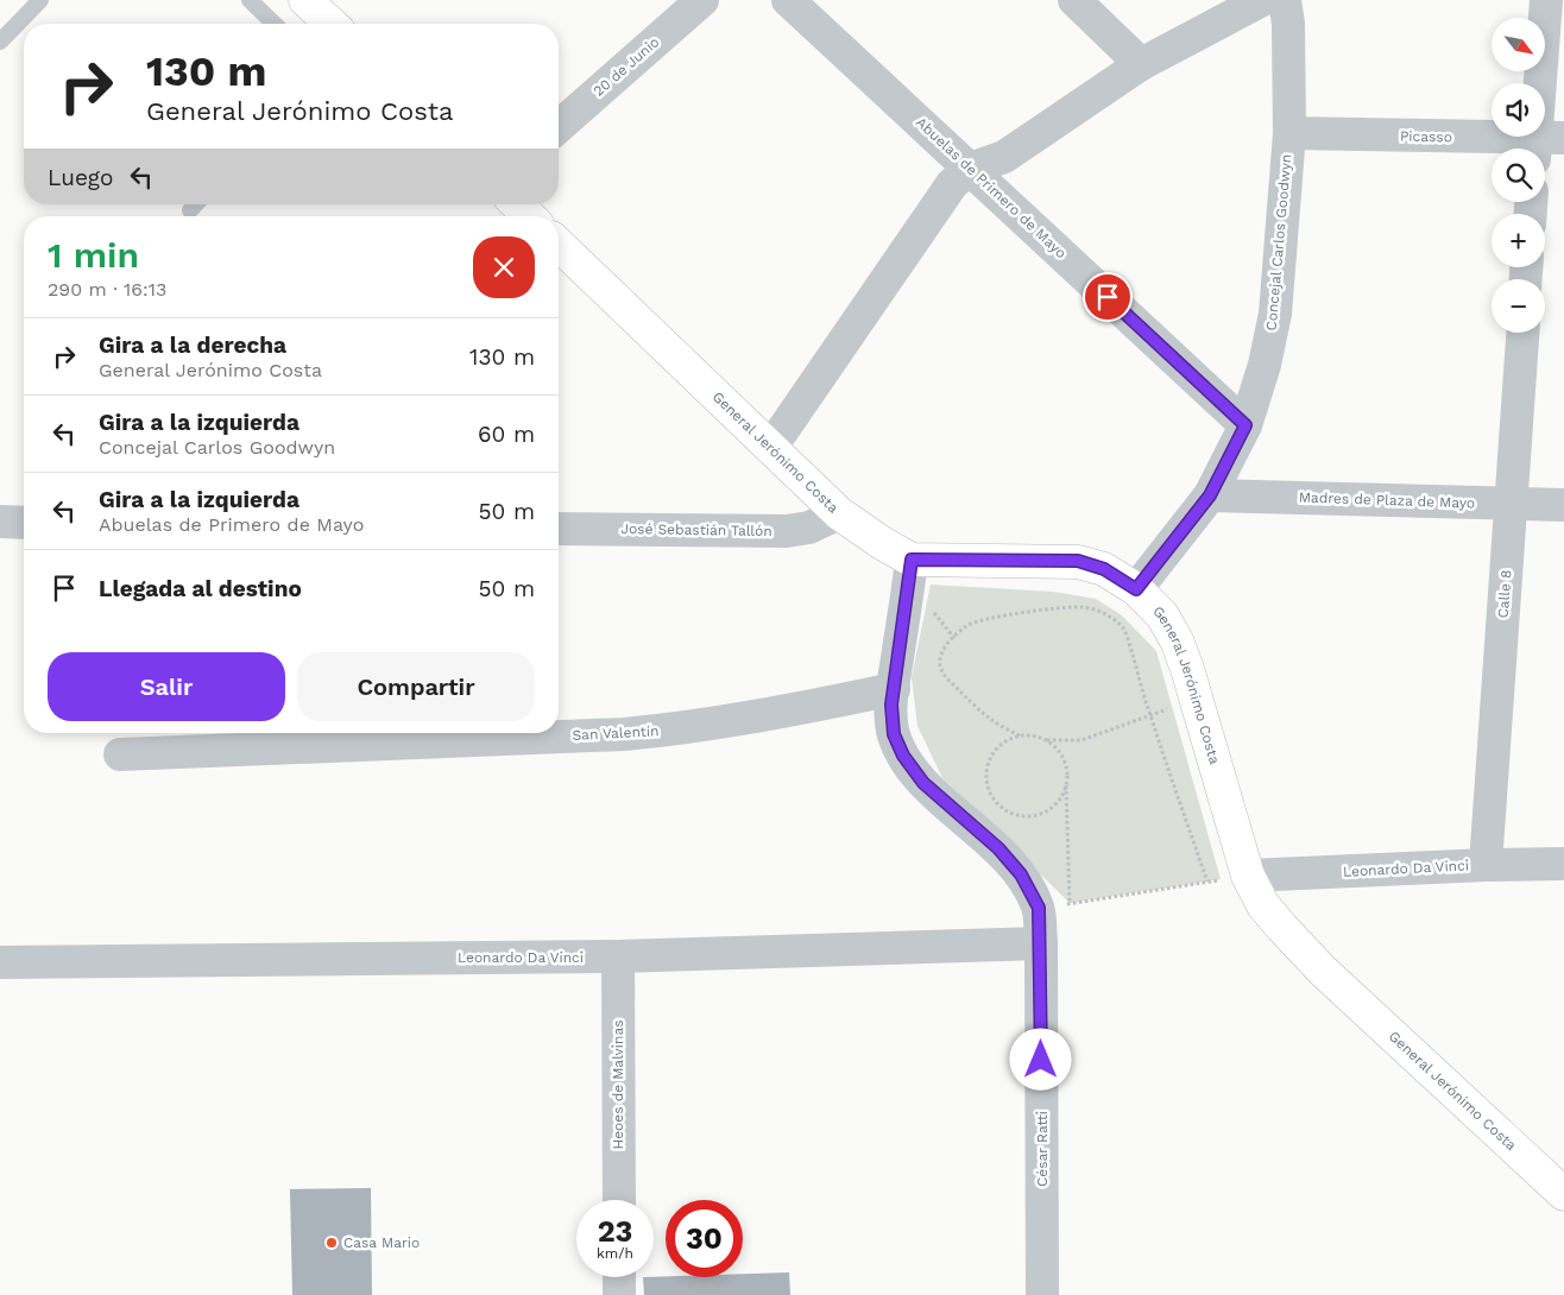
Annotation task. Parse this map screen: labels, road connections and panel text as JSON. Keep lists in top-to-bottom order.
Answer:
{
  "streets": {
    "street": [
      "20 de Junio",
      "Picasso",
      "Abuelas de Primero de Mayo",
      "Concejal Carlos Goodwyn",
      "General Jerónimo Costa",
      "Madres de Plaza de Mayo",
      "José Sebastián Tallón",
      "Calle 8",
      "San Valentín",
      "Leonardo Da Vinci",
      "Heoes de Malvinas",
      "César Ratti"
    ]
  },
  "crossings": [
    ["Picasso", "Concejal Carlos Goodwyn"],
    ["Abuelas de Primero de Mayo", "Concejal Carlos Goodwyn"],
    ["Concejal Carlos Goodwyn", "General Jerónimo Costa"],
    ["Concejal Carlos Goodwyn", "Madres de Plaza de Mayo"],
    ["General Jerónimo Costa", "José Sebastián Tallón"],
    ["General Jerónimo Costa", "Leonardo Da Vinci"],
    ["General Jerónimo Costa", "César Ratti"],
    ["Madres de Plaza de Mayo", "Calle 8"],
    ["Calle 8", "Leonardo Da Vinci"],
    ["San Valentín", "César Ratti"],
    ["Leonardo Da Vinci", "Heoes de Malvinas"],
    ["Leonardo Da Vinci", "César Ratti"]
  ],
  "places": ["Casa Mario"],
  "north": "bottom right",
  "page": {
    "map_buttons": ["+", "−"],
    "turn": ["130 m", "General Jerónimo Costa"],
    "then": "Luego",
    "heading": ["1 min", "290 m · 16:13"],
    "list": [
      {
        "name": "Gira a la derecha",
        "note": "General Jerónimo Costa",
        "value": "130 m"
      },
      {
        "name": "Gira a la izquierda",
        "note": "Concejal Carlos Goodwyn",
        "value": "60 m"
      },
      {
        "name": "Gira a la izquierda",
        "note": "Abuelas de Primero de Mayo",
        "value": "50 m"
      },
      {
        "name": "Llegada al destino",
        "value": "50 m"
      }
    ],
    "buttons": ["Salir", "Compartir"],
    "speed": "23 km/h",
    "limit": "30"
  }
}
